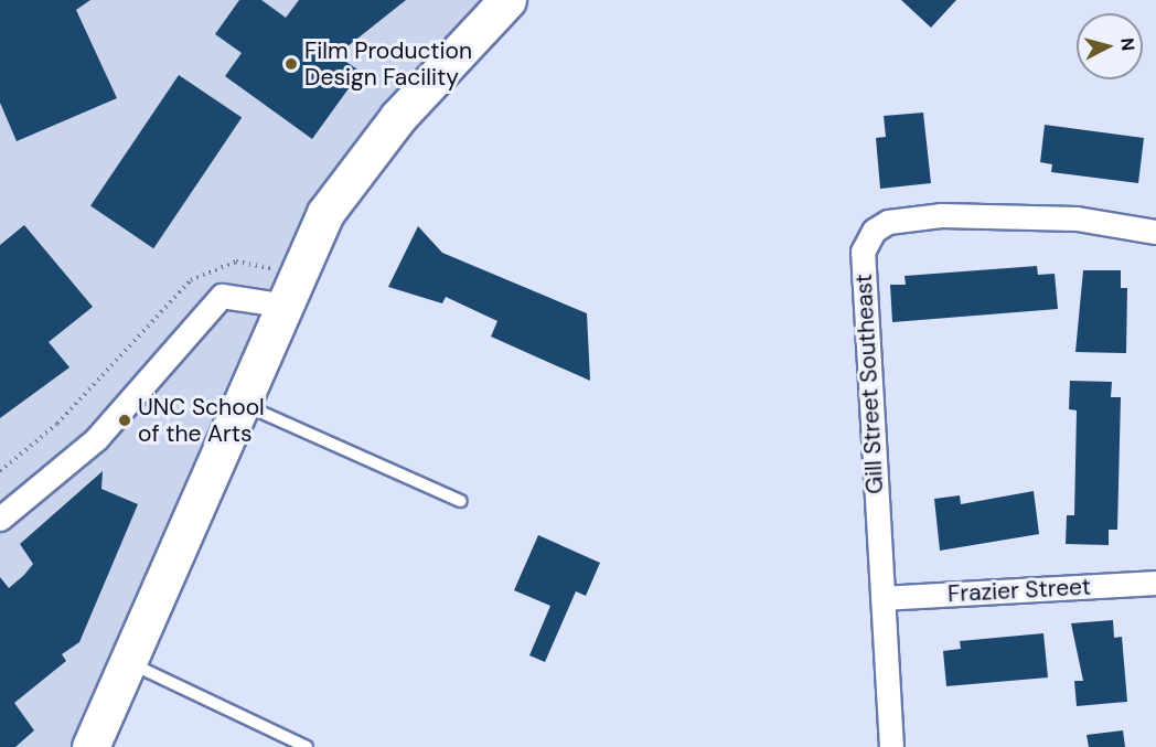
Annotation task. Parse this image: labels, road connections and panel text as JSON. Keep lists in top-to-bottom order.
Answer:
{
  "streets": {
    "street": ["Gill Street Southeast", "Frazier Street"]
  },
  "crossings": [
    ["Gill Street Southeast", "Frazier Street"]
  ],
  "places": ["Film Production Design Facility", "UNC School of the Arts"],
  "north": "right"
}
